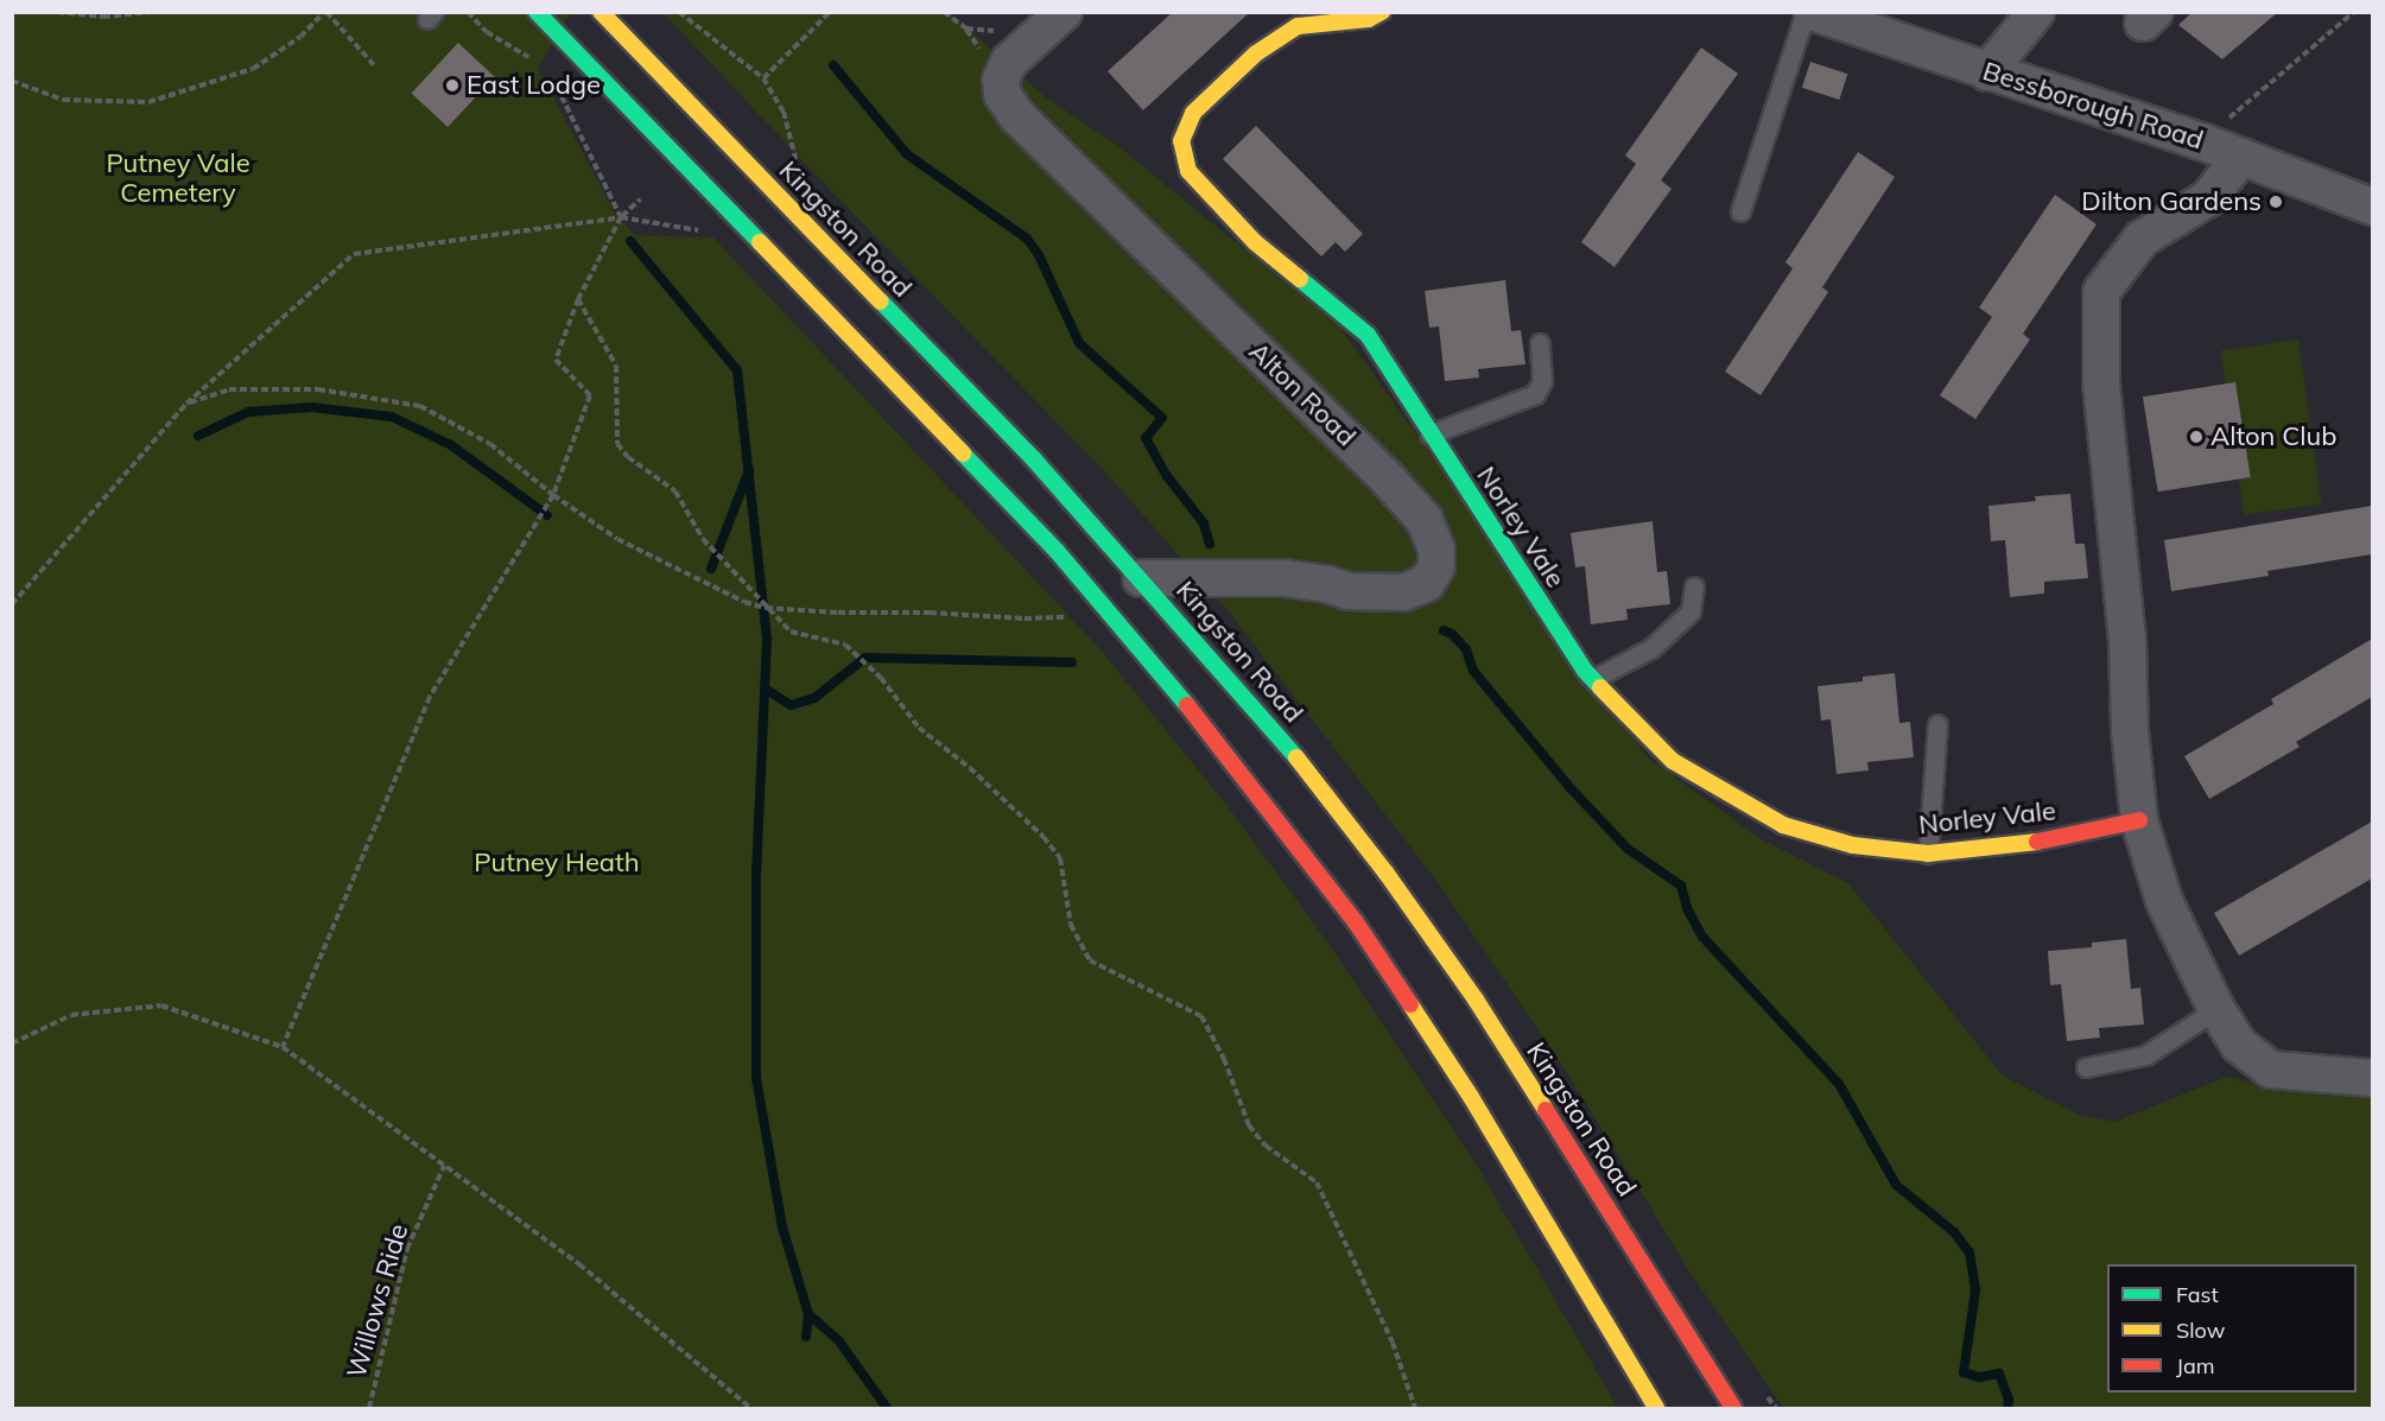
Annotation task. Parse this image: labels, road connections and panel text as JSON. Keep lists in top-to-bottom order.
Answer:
{
  "streets": {
    "main road": ["Kingston Road", "Norley Vale"],
    "street": ["Bessborough Road", "Alton Road"],
    "path": ["Willows Ride"]
  },
  "crossings": [
    ["Kingston Road", "Alton Road"]
  ],
  "parks": ["Putney Vale Cemetery", "Putney Heath"],
  "places": ["East Lodge", "Dilton Gardens", "Alton Club"],
  "legend": ["Fast", "Slow", "Jam"]
}
